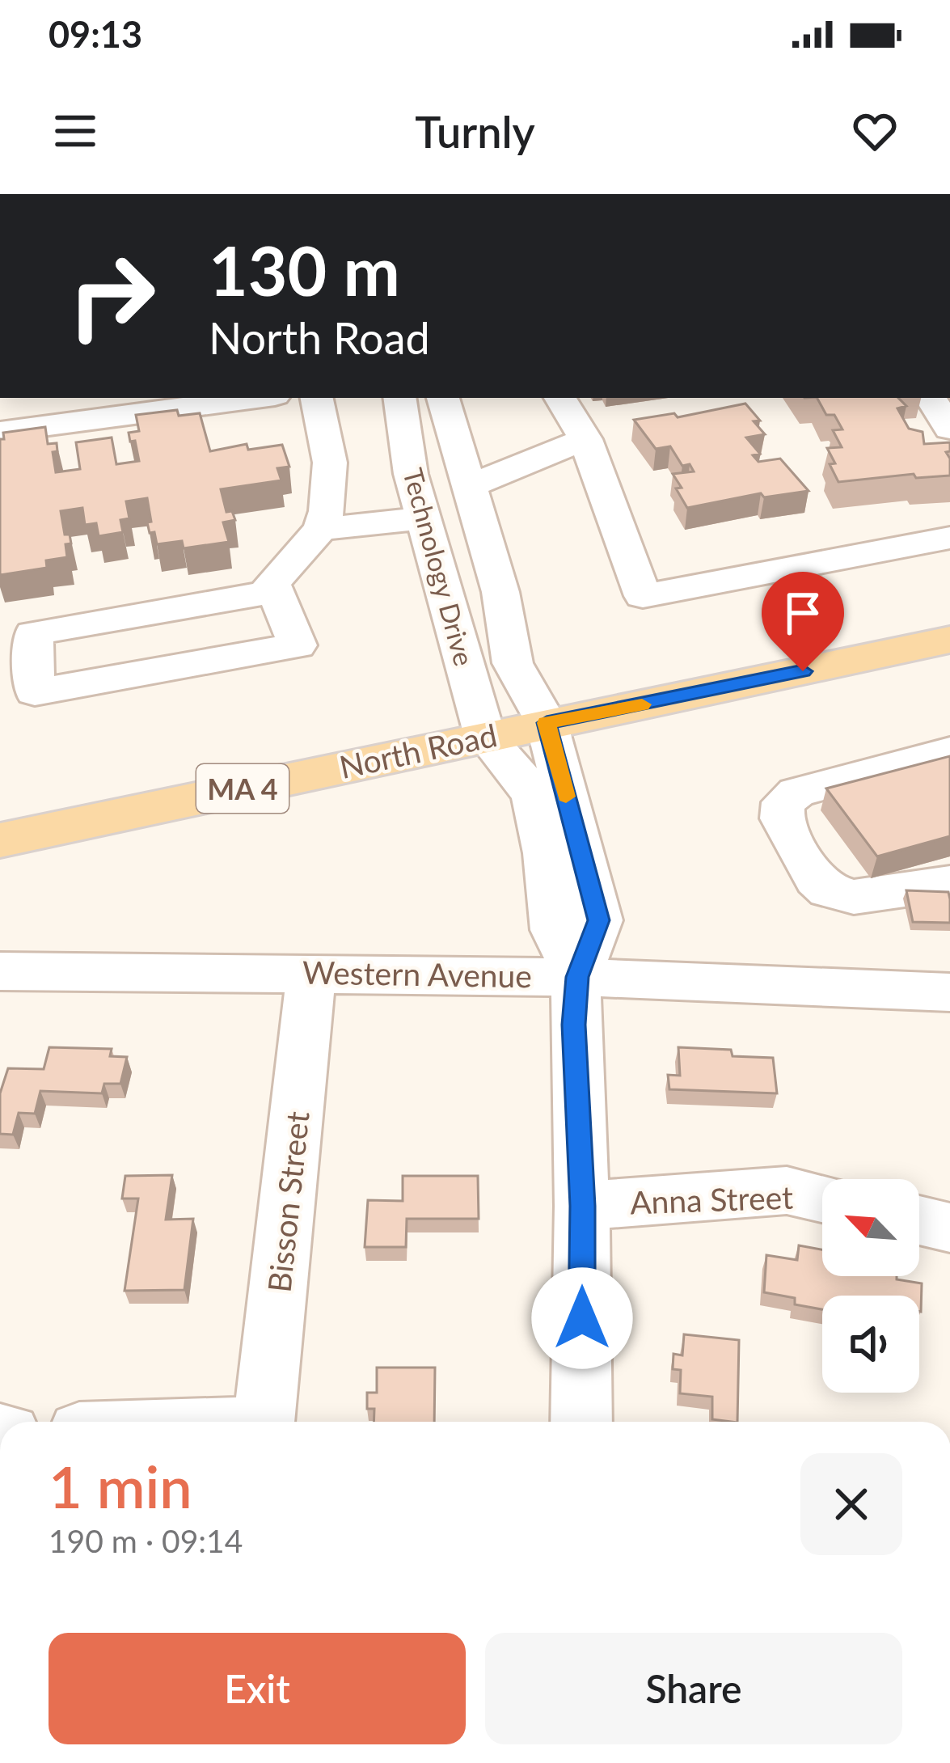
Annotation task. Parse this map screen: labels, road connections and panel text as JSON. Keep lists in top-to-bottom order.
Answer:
{
  "streets": {
    "main road": ["North Road", "MA 4"],
    "street": [
      "Technology Drive",
      "Western Avenue",
      "Anna Street",
      "Bisson Street"
    ]
  },
  "crossings": [
    ["Technology Drive", "North Road"],
    ["Technology Drive", "Western Avenue"],
    ["Western Avenue", "Bisson Street"]
  ],
  "north": "top left",
  "page": {
    "status": "09:13",
    "header": "Turnly",
    "turn": ["130 m", "North Road"],
    "heading": ["1 min", "190 m · 09:14"],
    "buttons": ["Exit", "Share"]
  }
}
